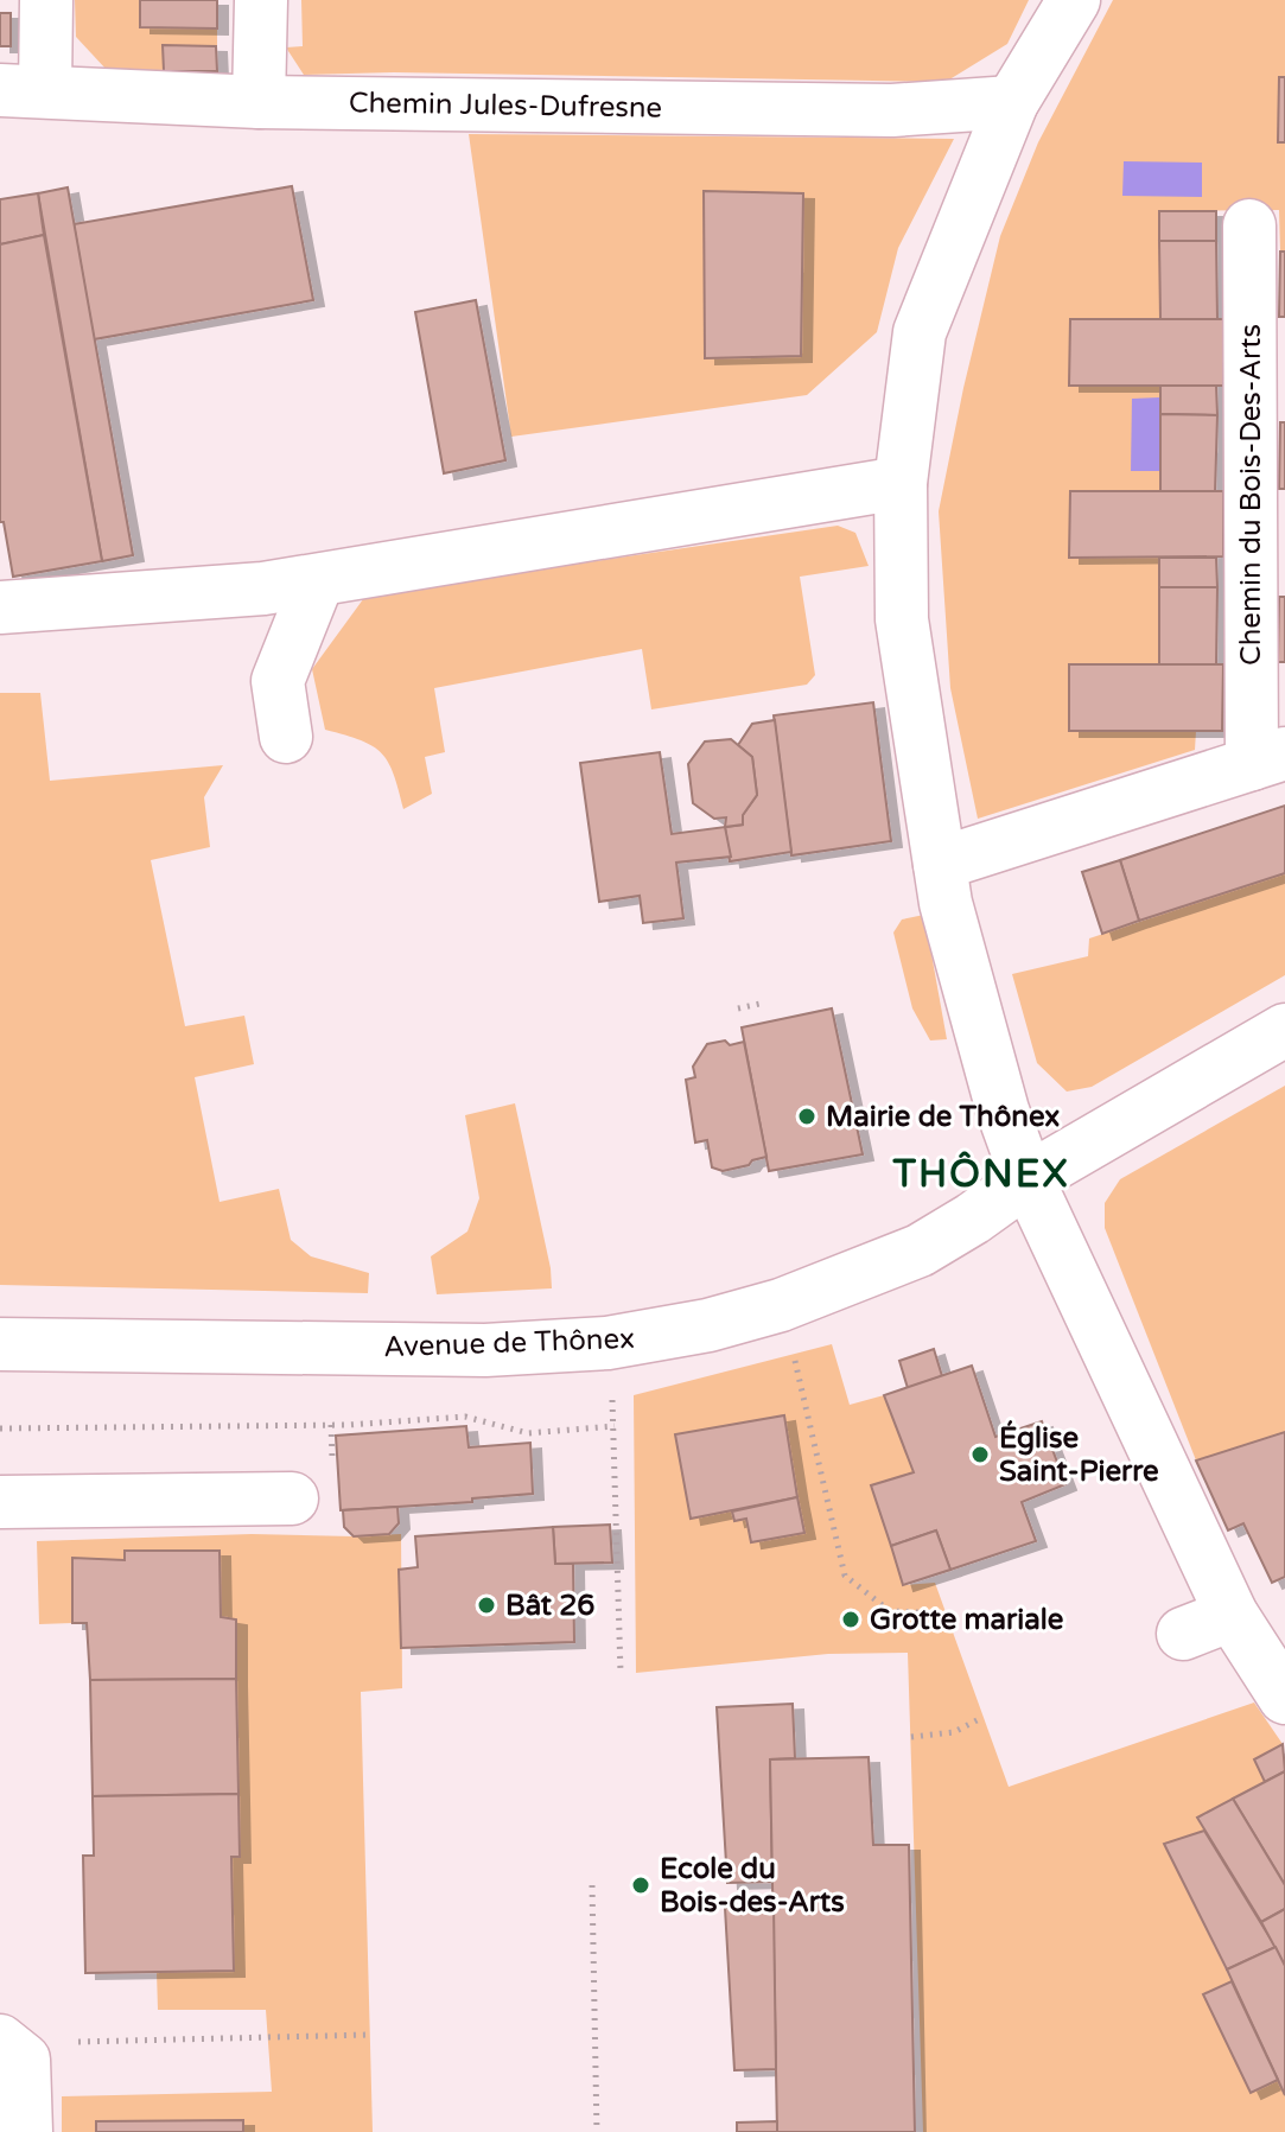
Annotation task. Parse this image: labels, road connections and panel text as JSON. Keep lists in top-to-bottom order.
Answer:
{
  "streets": {
    "street": ["Chemin Jules-Dufresne", "Chemin du Bois-Des-Arts", "Avenue de Thônex"]
  },
  "districts": ["THÔNEX"],
  "places": [
    "Mairie de Thônex",
    "Église Saint-Pierre",
    "Bât 26",
    "Grotte mariale",
    "Ecole du Bois-des-Arts"
  ]
}
